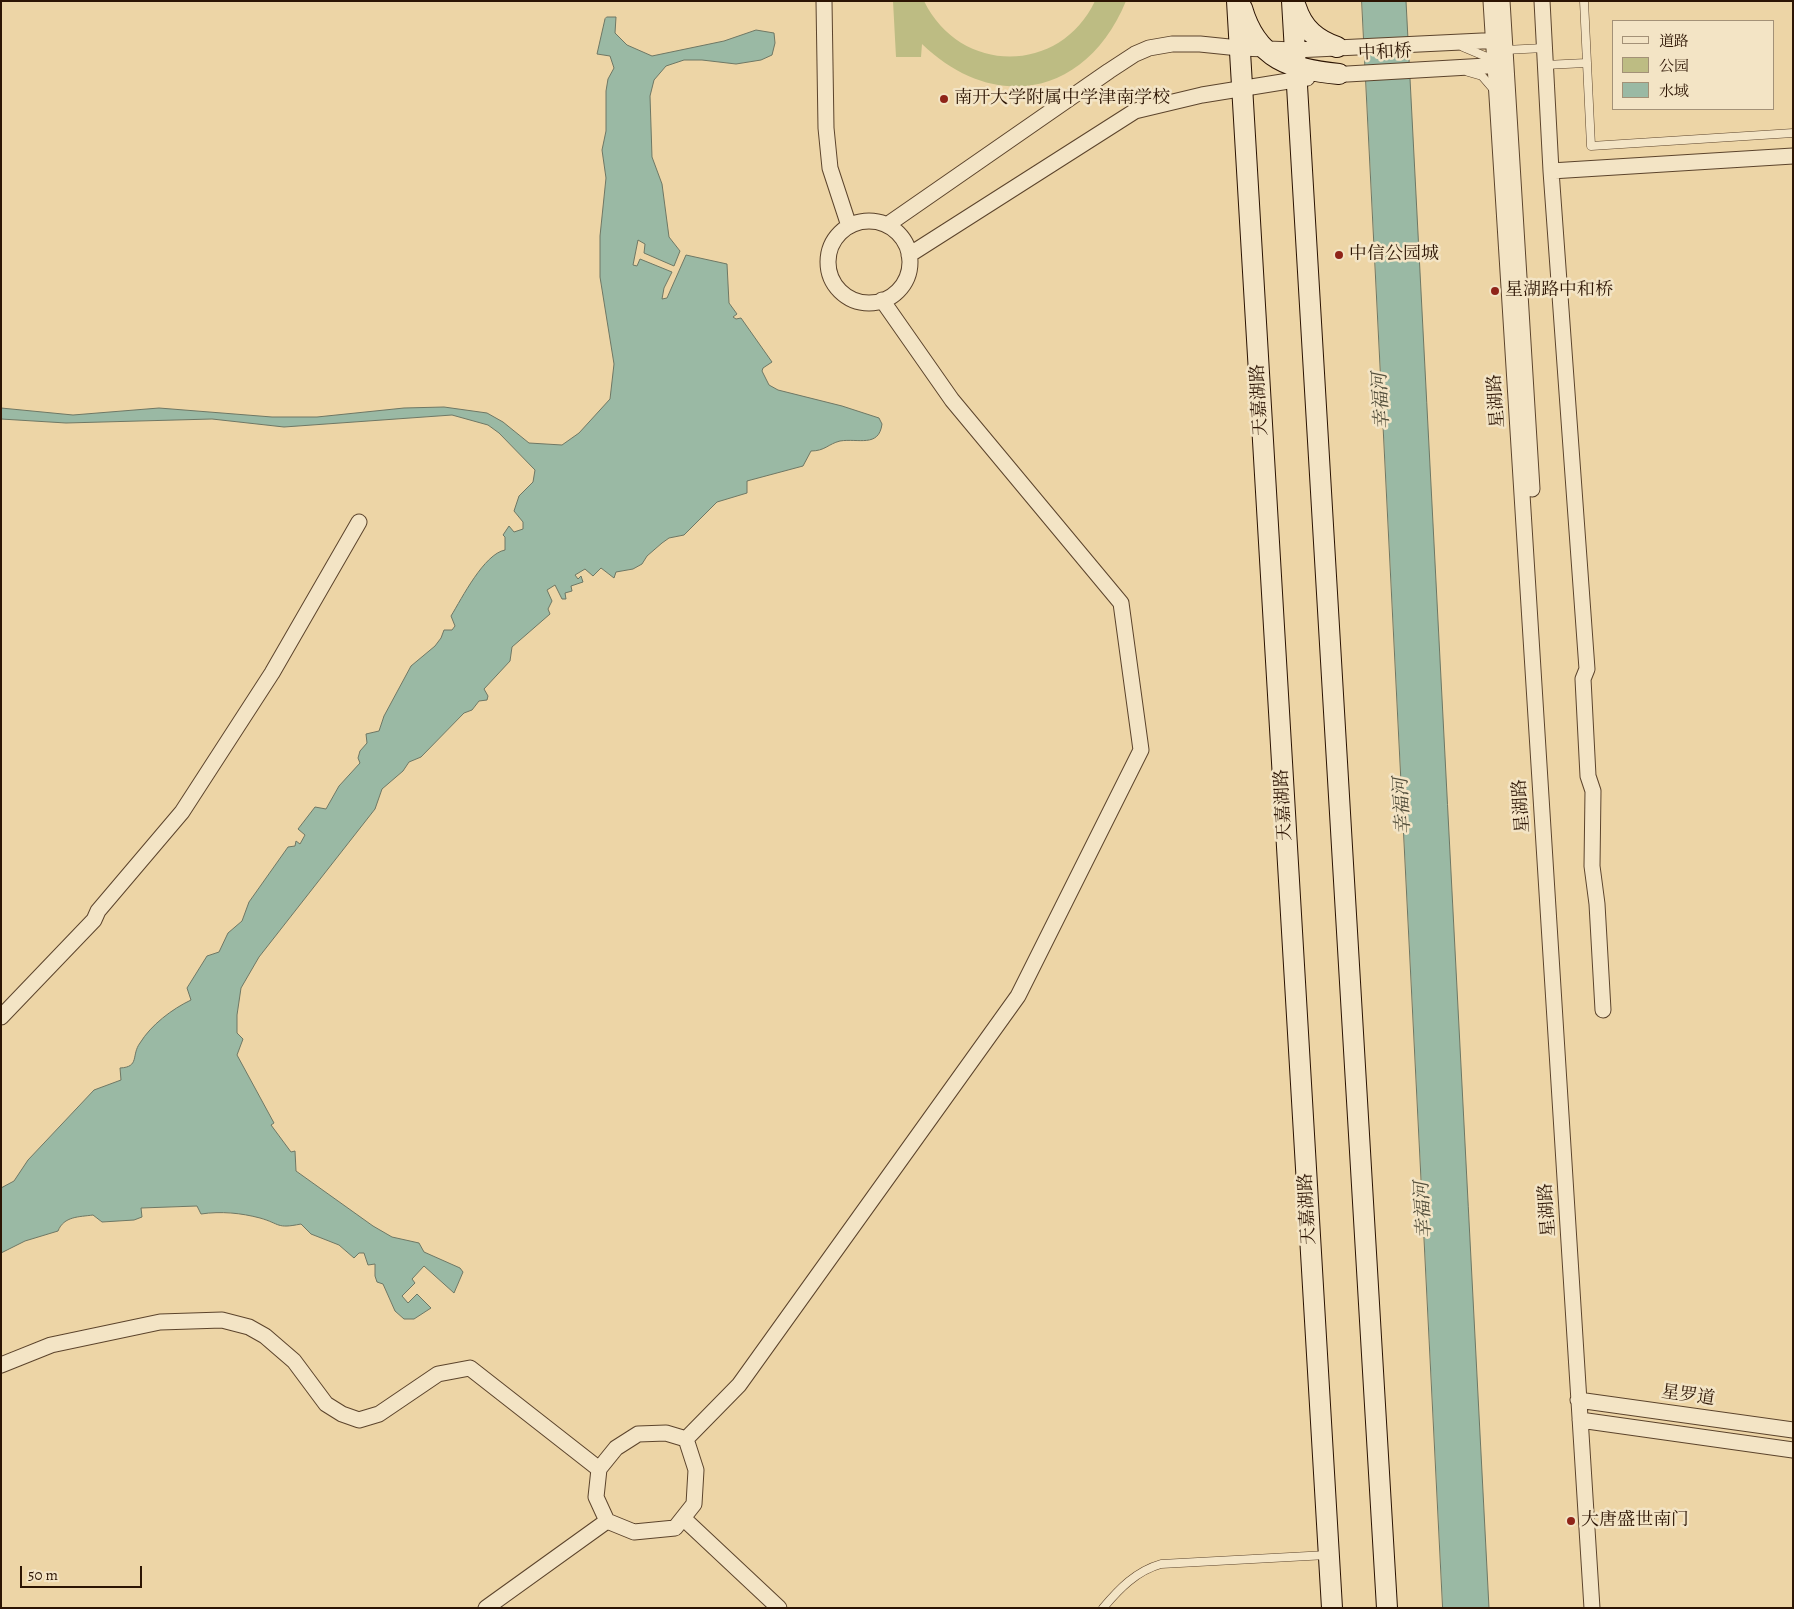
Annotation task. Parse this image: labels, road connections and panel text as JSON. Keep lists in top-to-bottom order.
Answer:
{
  "streets": {
    "street": [
      "中和桥",
      "天嘉湖路",
      "星湖路",
      "星罗道"
    ]
  },
  "crossings": [
    ["中和桥", "天嘉湖路"],
    ["中和桥", "星湖路"],
    ["星湖路", "星罗道"]
  ],
  "water": ["幸福河"],
  "places": [
    "南开大学附属中学津南学校",
    "中信公园城",
    "星湖路中和桥",
    "大唐盛世南门"
  ],
  "legend": ["道路", "公园", "水域"],
  "scale_bar": "50 m"
}
